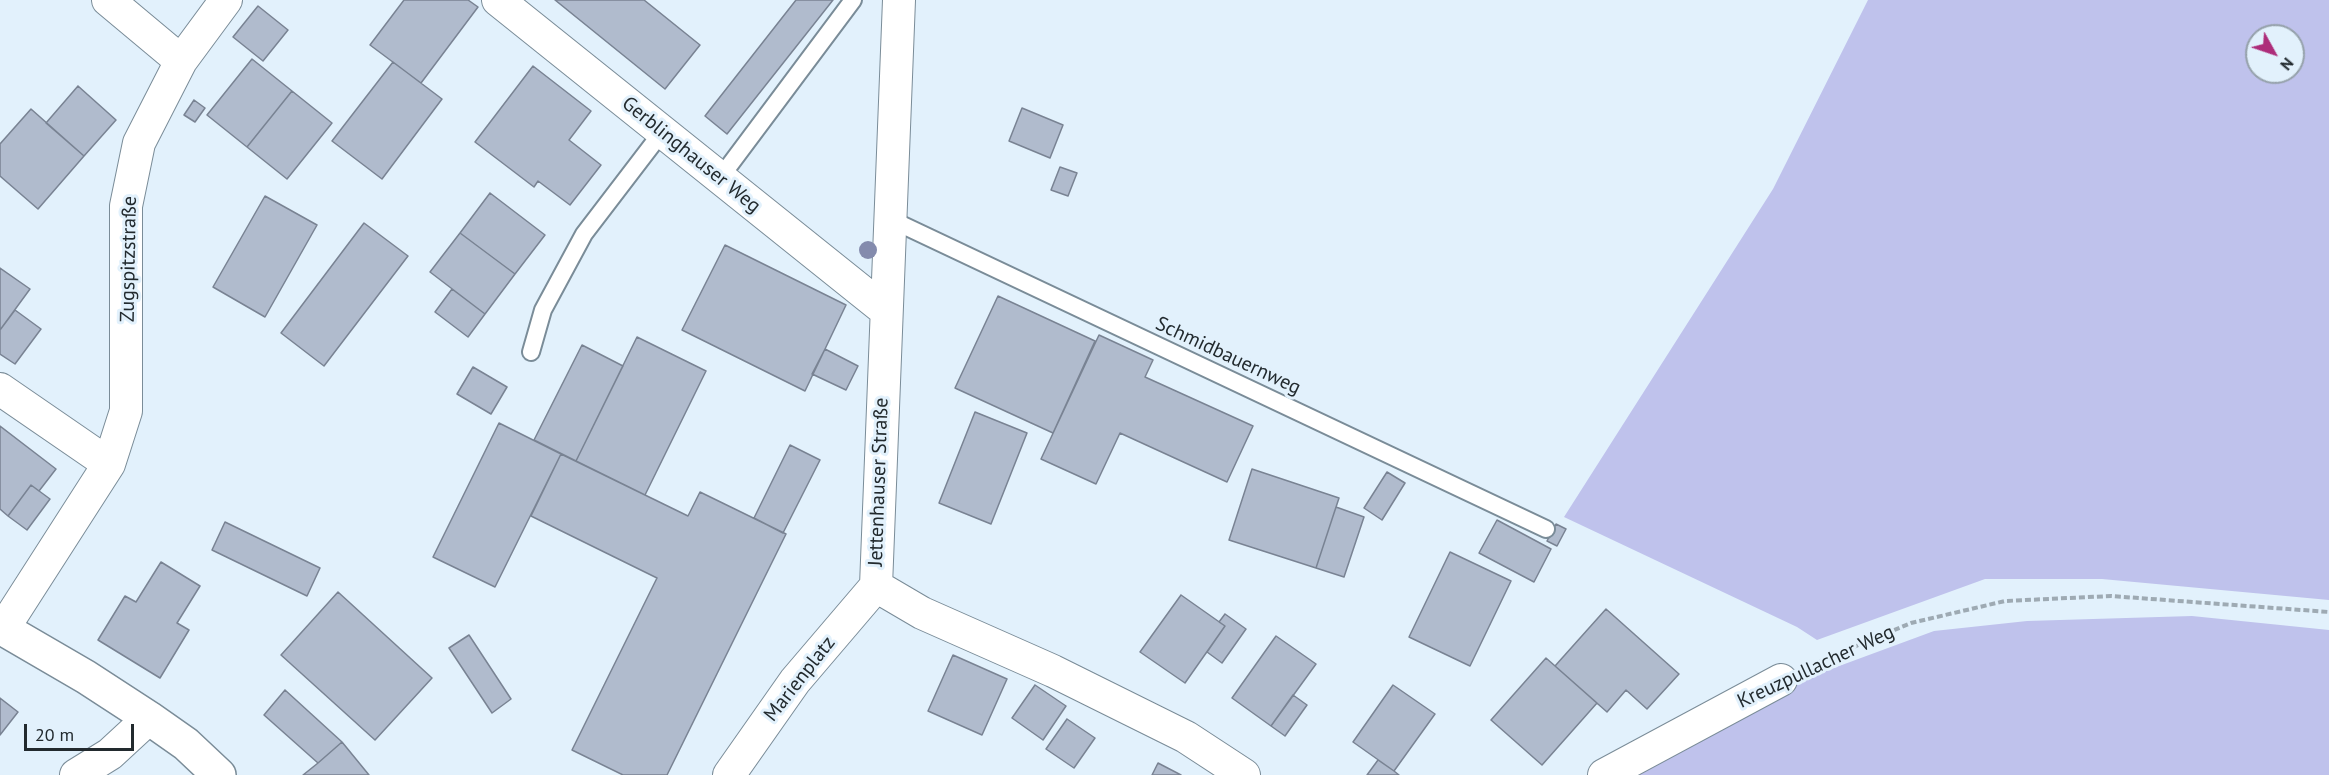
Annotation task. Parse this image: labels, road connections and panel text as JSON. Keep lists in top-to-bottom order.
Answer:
{
  "streets": {
    "street": [
      "Gerblinghauser Weg",
      "Zugspitzstraße",
      "Jettenhauser Straße",
      "Kreuzpullacher Weg",
      "Marienplatz"
    ],
    "lane": ["Schmidbauernweg"]
  },
  "crossings": [
    ["Gerblinghauser Weg", "Jettenhauser Straße"],
    ["Schmidbauernweg", "Jettenhauser Straße"],
    ["Jettenhauser Straße", "Marienplatz"]
  ],
  "scale_bar": "20 m",
  "north": "bottom right"
}
